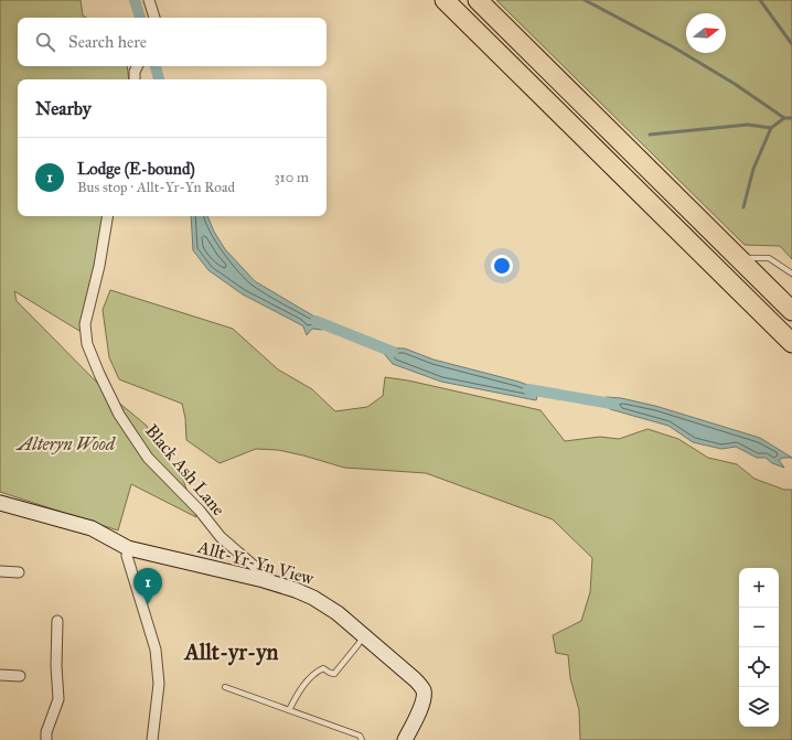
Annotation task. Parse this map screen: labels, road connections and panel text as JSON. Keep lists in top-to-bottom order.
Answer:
{
  "streets": {
    "street": ["Black Ash Lane", "Allt-Yr-Yn View"]
  },
  "crossings": [
    ["Black Ash Lane", "Allt-Yr-Yn View"]
  ],
  "districts": ["Allt-yr-yn"],
  "parks": ["Alteryn Wood"],
  "north": "right",
  "page": {
    "search": "Search here",
    "heading": "Nearby",
    "list": [
      {
        "mark": "1",
        "name": "Lodge (E-bound)",
        "note": "Bus stop · Allt-Yr-Yn Road",
        "value": "310 m"
      }
    ],
    "map_buttons": ["+", "−"],
    "pins": "1"
  }
}
